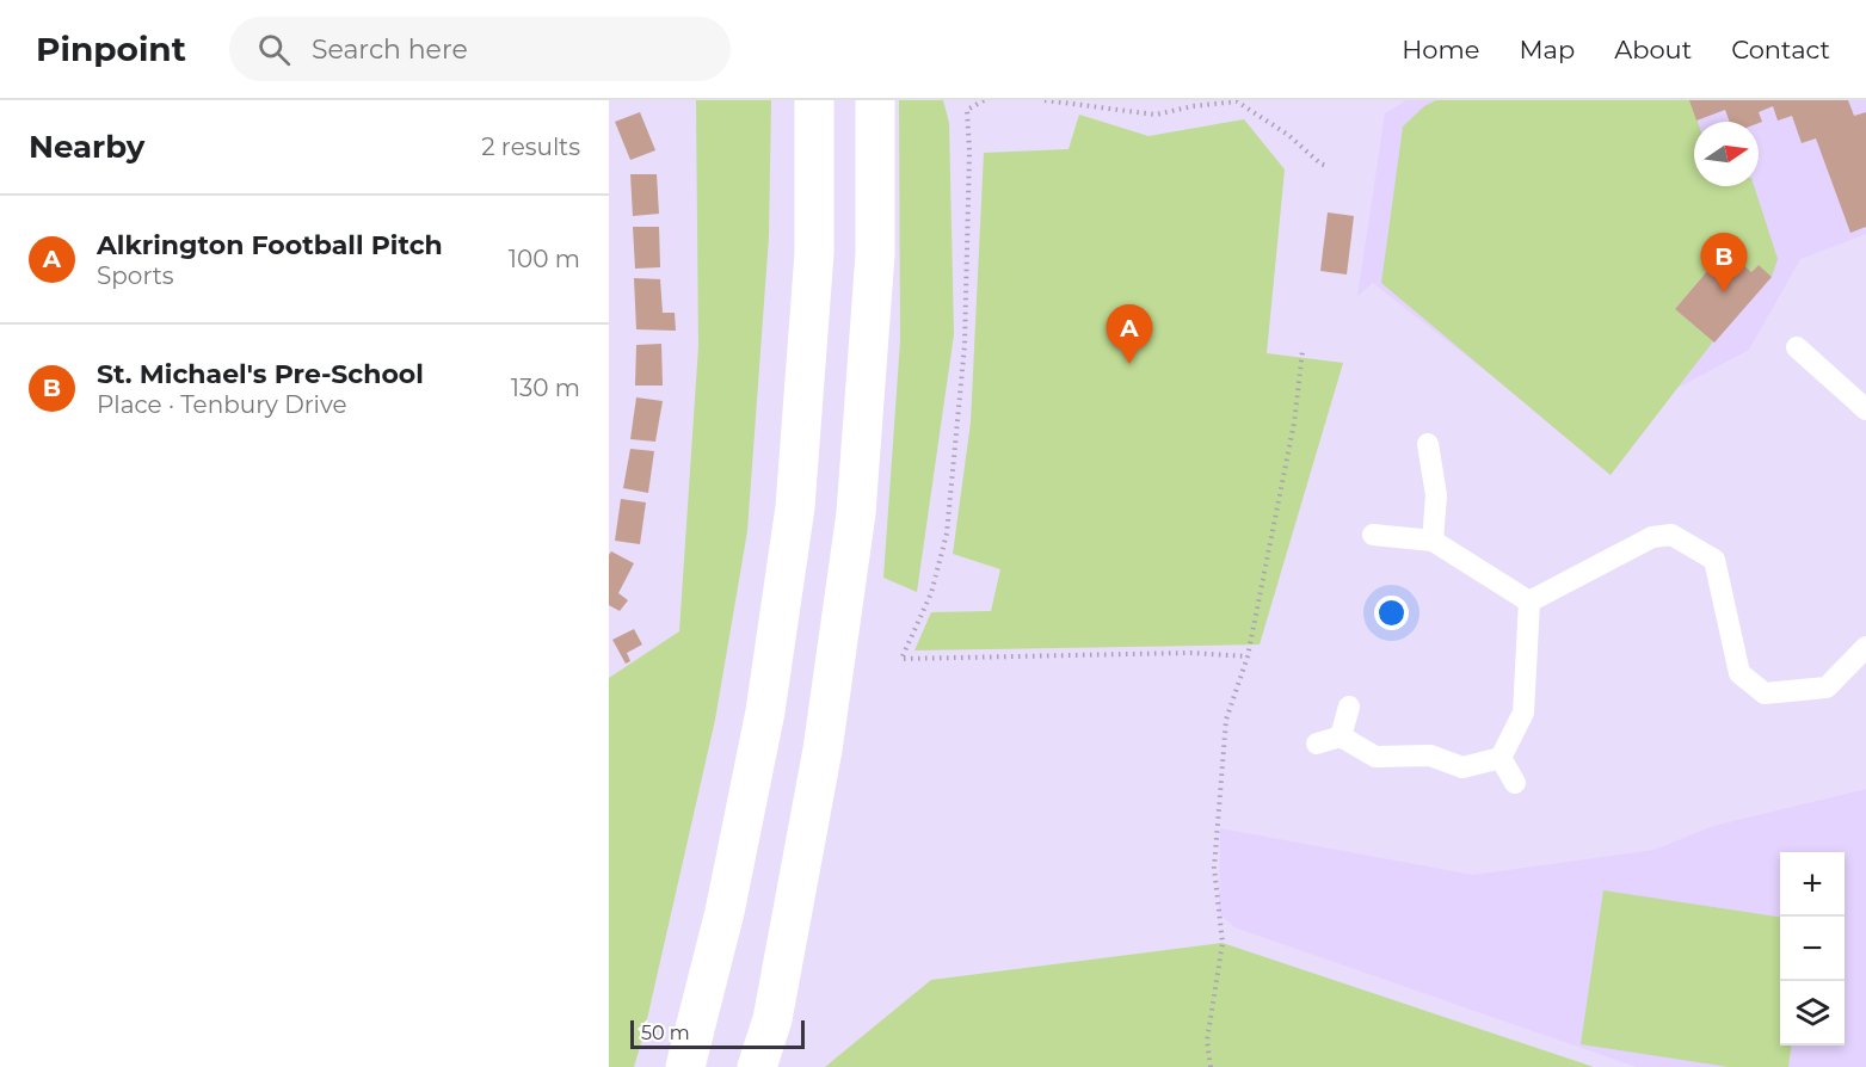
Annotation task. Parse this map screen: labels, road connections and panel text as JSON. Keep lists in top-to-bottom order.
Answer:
{
  "scale_bar": "50 m",
  "north": "right",
  "page": {
    "header": "Pinpoint",
    "search": "Search here",
    "nav": [
      "Home",
      "Map",
      "About",
      "Contact"
    ],
    "heading": ["Nearby", "2 results"],
    "list": [
      {
        "mark": "A",
        "name": "Alkrington Football Pitch",
        "note": "Sports",
        "value": "100 m"
      },
      {
        "mark": "B",
        "name": "St. Michael's Pre-School",
        "note": "Place · Tenbury Drive",
        "value": "130 m"
      }
    ],
    "pins": ["B", "A"],
    "map_buttons": ["+", "−"],
    "scale": "50 m"
  }
}
